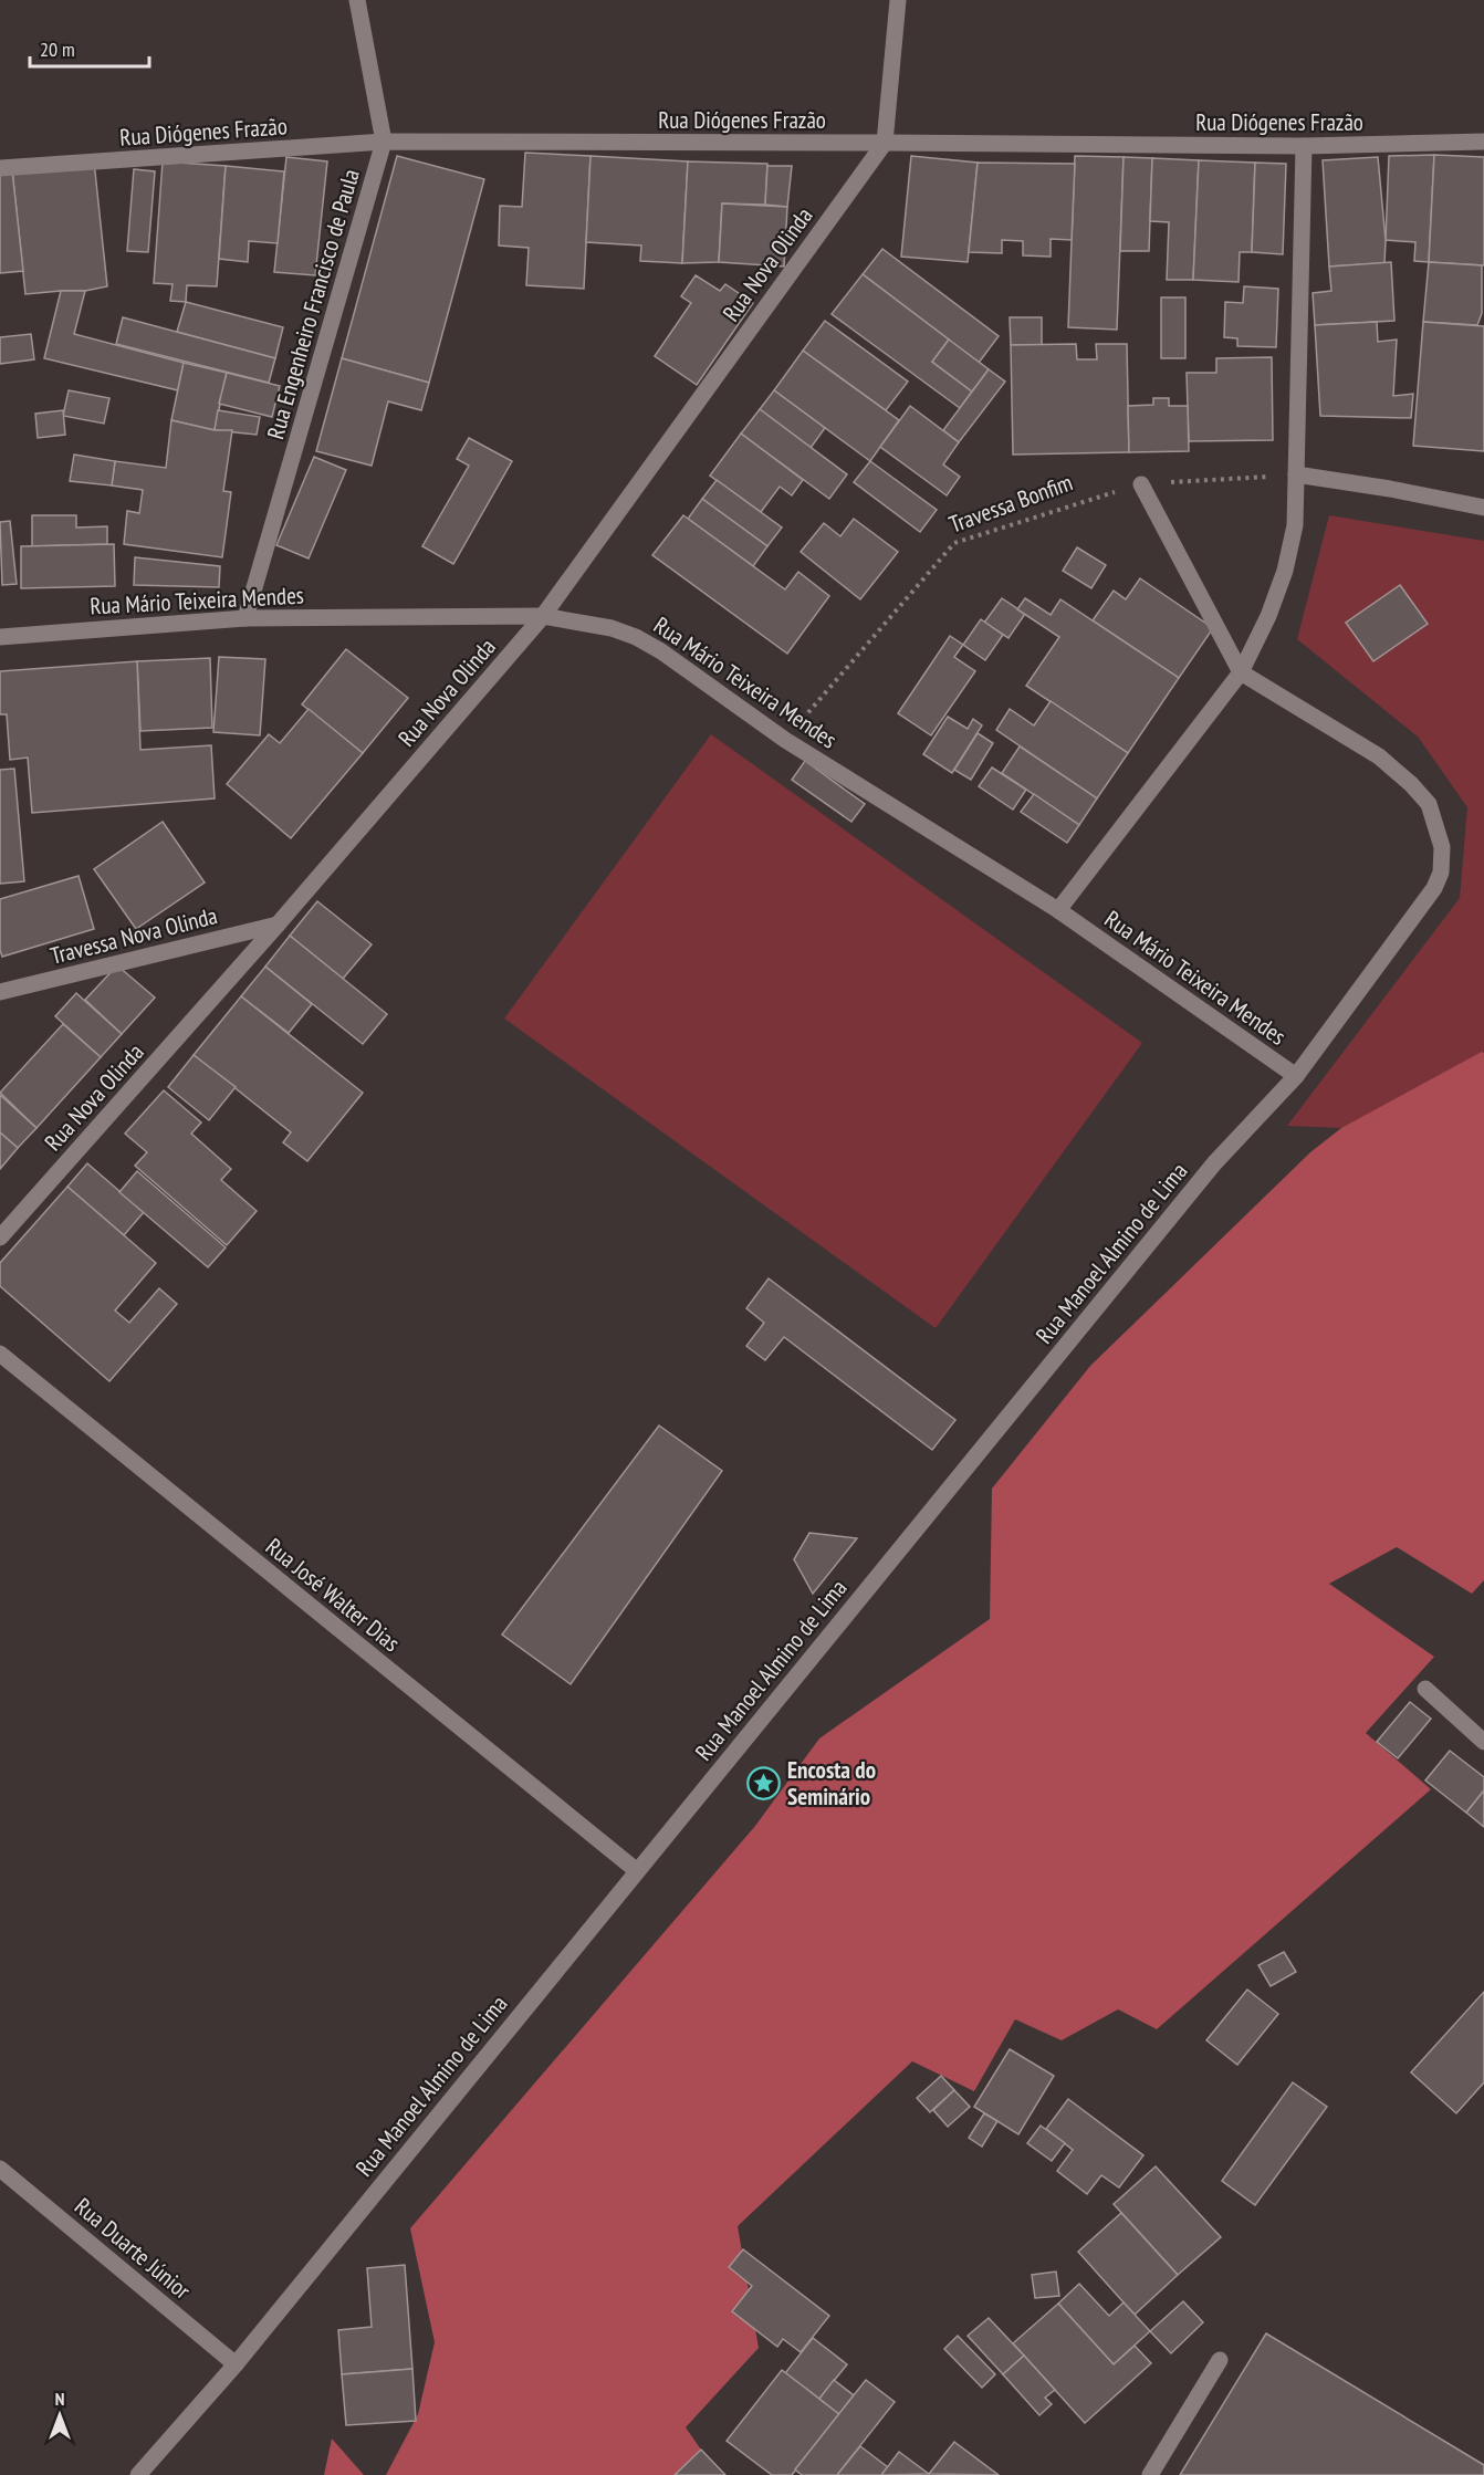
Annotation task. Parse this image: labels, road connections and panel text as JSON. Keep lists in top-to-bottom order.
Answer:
{
  "streets": {
    "street": [
      "Rua Diógenes Frazão",
      "Rua Nova Olinda",
      "Rua Engenheiro Francisco de Paula",
      "Rua Mário Teixeira Mendes",
      "Travessa Nova Olinda",
      "Rua Manoel Almino de Lima",
      "Rua José Walter Dias",
      "Rua Duarte Júnior"
    ],
    "path": ["Travessa Bonfim"]
  },
  "crossings": [
    ["Rua Diógenes Frazão", "Rua Nova Olinda"],
    ["Rua Diógenes Frazão", "Rua Engenheiro Francisco de Paula"],
    ["Rua Nova Olinda", "Rua Mário Teixeira Mendes"],
    ["Rua Nova Olinda", "Travessa Nova Olinda"],
    ["Rua Engenheiro Francisco de Paula", "Rua Mário Teixeira Mendes"],
    ["Travessa Bonfim", "Rua Mário Teixeira Mendes"],
    ["Rua Mário Teixeira Mendes", "Rua Manoel Almino de Lima"],
    ["Rua Manoel Almino de Lima", "Rua José Walter Dias"],
    ["Rua Manoel Almino de Lima", "Rua Duarte Júnior"]
  ],
  "places": {
    "place": ["Encosta do Seminário"]
  },
  "scale_bar": "20 m",
  "north": "top"
}
